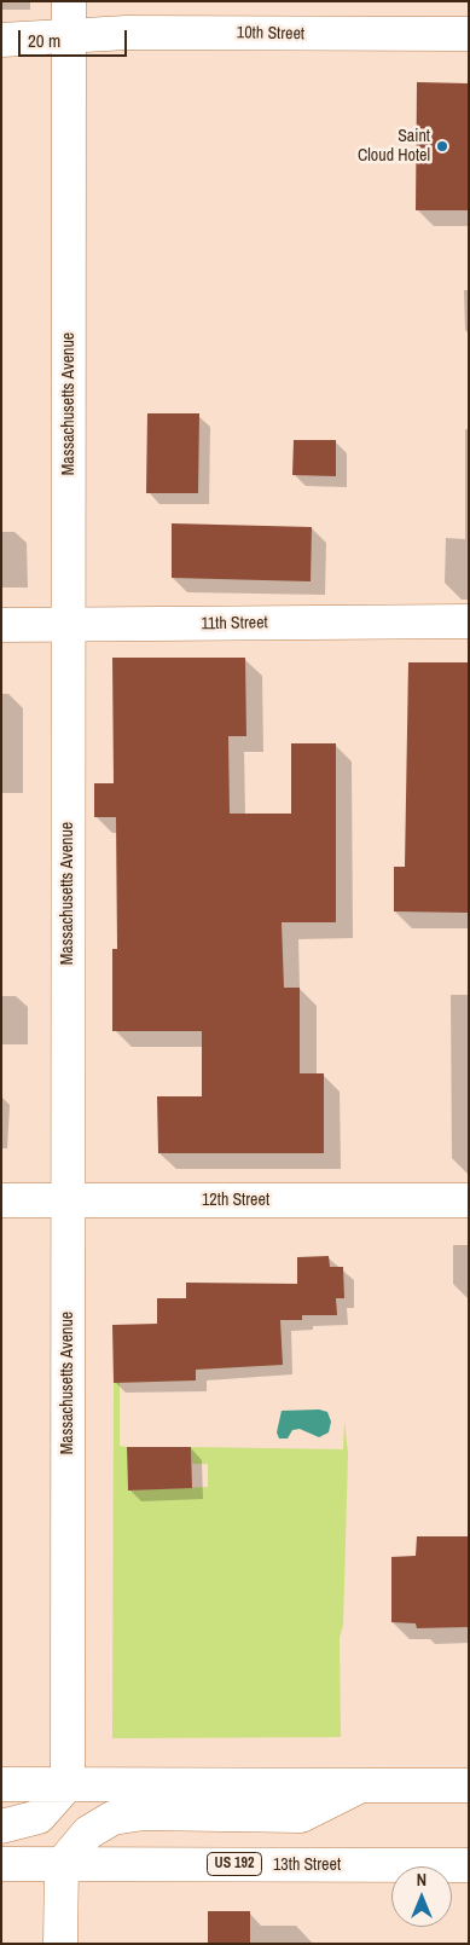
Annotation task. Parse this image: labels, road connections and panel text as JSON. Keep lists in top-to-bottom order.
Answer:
{
  "streets": {
    "main road": [
      "10th Street",
      "Massachusetts Avenue",
      "11th Street",
      "12th Street",
      "US 192",
      "13th Street"
    ]
  },
  "crossings": [
    ["10th Street", "Massachusetts Avenue"],
    ["Massachusetts Avenue", "11th Street"],
    ["Massachusetts Avenue", "12th Street"]
  ],
  "places": ["Saint Cloud Hotel"],
  "scale_bar": "20 m",
  "north": "top"
}
